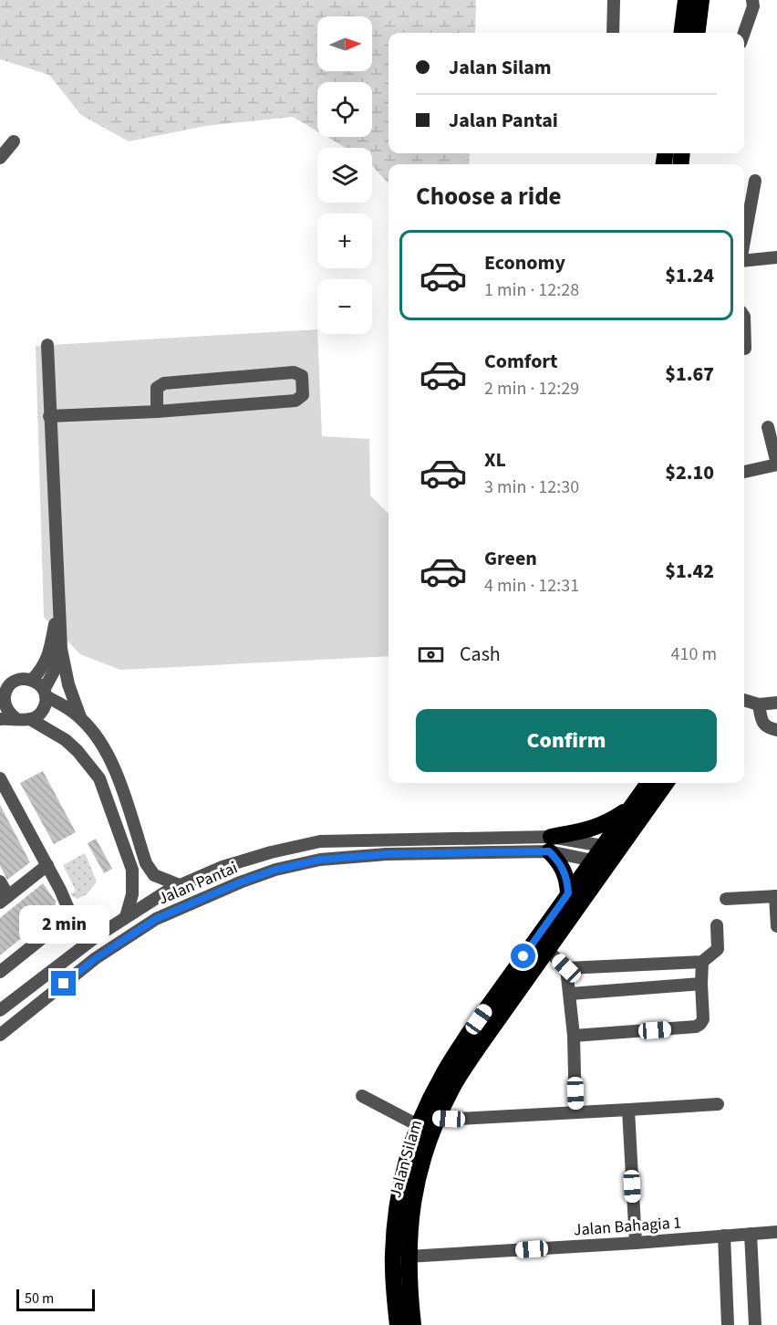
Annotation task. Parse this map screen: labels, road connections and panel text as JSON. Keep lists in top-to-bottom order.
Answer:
{
  "streets": {
    "highway": ["Jalan Silam"],
    "street": ["Jalan Pantai", "Jalan Bahagia 1"]
  },
  "crossings": [
    ["Jalan Pantai", "Jalan Silam"],
    ["Jalan Silam", "Jalan Bahagia 1"]
  ],
  "scale_bar": "50 m",
  "north": "right",
  "page": {
    "map_buttons": ["+", "−"],
    "banner": ["Jalan Silam", "Jalan Pantai"],
    "heading": "Choose a ride",
    "list": [
      {
        "name": "Economy",
        "note": "1 min · 12:28",
        "value": "$1.24"
      },
      {
        "name": "Comfort",
        "note": "2 min · 12:29",
        "value": "$1.67"
      },
      {
        "name": "XL",
        "note": "3 min · 12:30",
        "value": "$2.10"
      },
      {
        "name": "Green",
        "note": "4 min · 12:31",
        "value": "$1.42"
      }
    ],
    "pay": ["Cash", "410 m"],
    "buttons": "Confirm",
    "bubble": "2 min",
    "scale": "50 m"
  }
}
